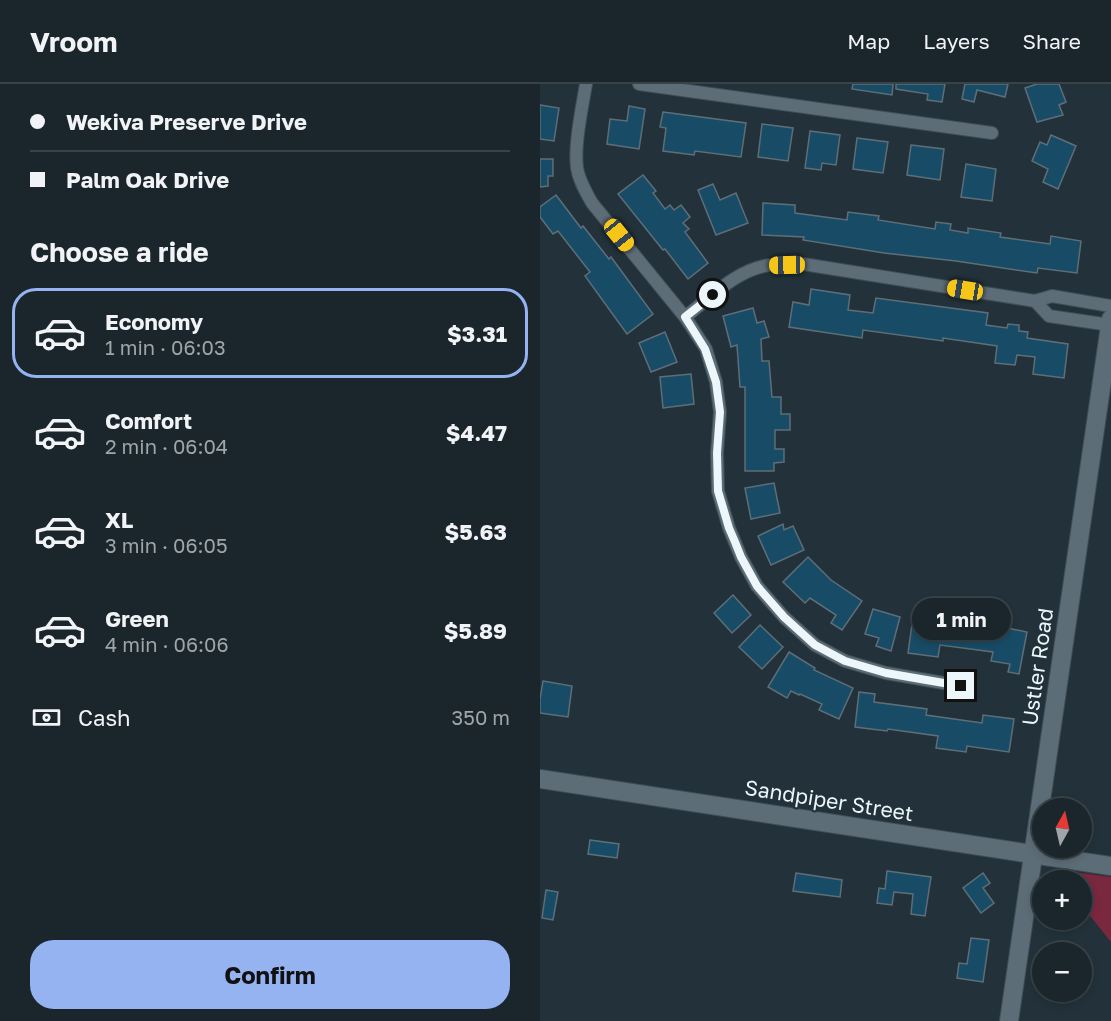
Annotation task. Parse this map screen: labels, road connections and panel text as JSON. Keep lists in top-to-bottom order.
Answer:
{
  "streets": {
    "street": ["Ustler Road", "Sandpiper Street"]
  },
  "north": "top",
  "page": {
    "header": "Vroom",
    "nav": ["Map", "Layers", "Share"],
    "banner": ["Wekiva Preserve Drive", "Palm Oak Drive"],
    "heading": "Choose a ride",
    "list": [
      {
        "name": "Economy",
        "note": "1 min · 06:03",
        "value": "$3.31"
      },
      {
        "name": "Comfort",
        "note": "2 min · 06:04",
        "value": "$4.47"
      },
      {
        "name": "XL",
        "note": "3 min · 06:05",
        "value": "$5.63"
      },
      {
        "name": "Green",
        "note": "4 min · 06:06",
        "value": "$5.89"
      }
    ],
    "bubble": "1 min",
    "pay": ["Cash", "350 m"],
    "map_buttons": ["+", "−"],
    "buttons": "Confirm"
  }
}
